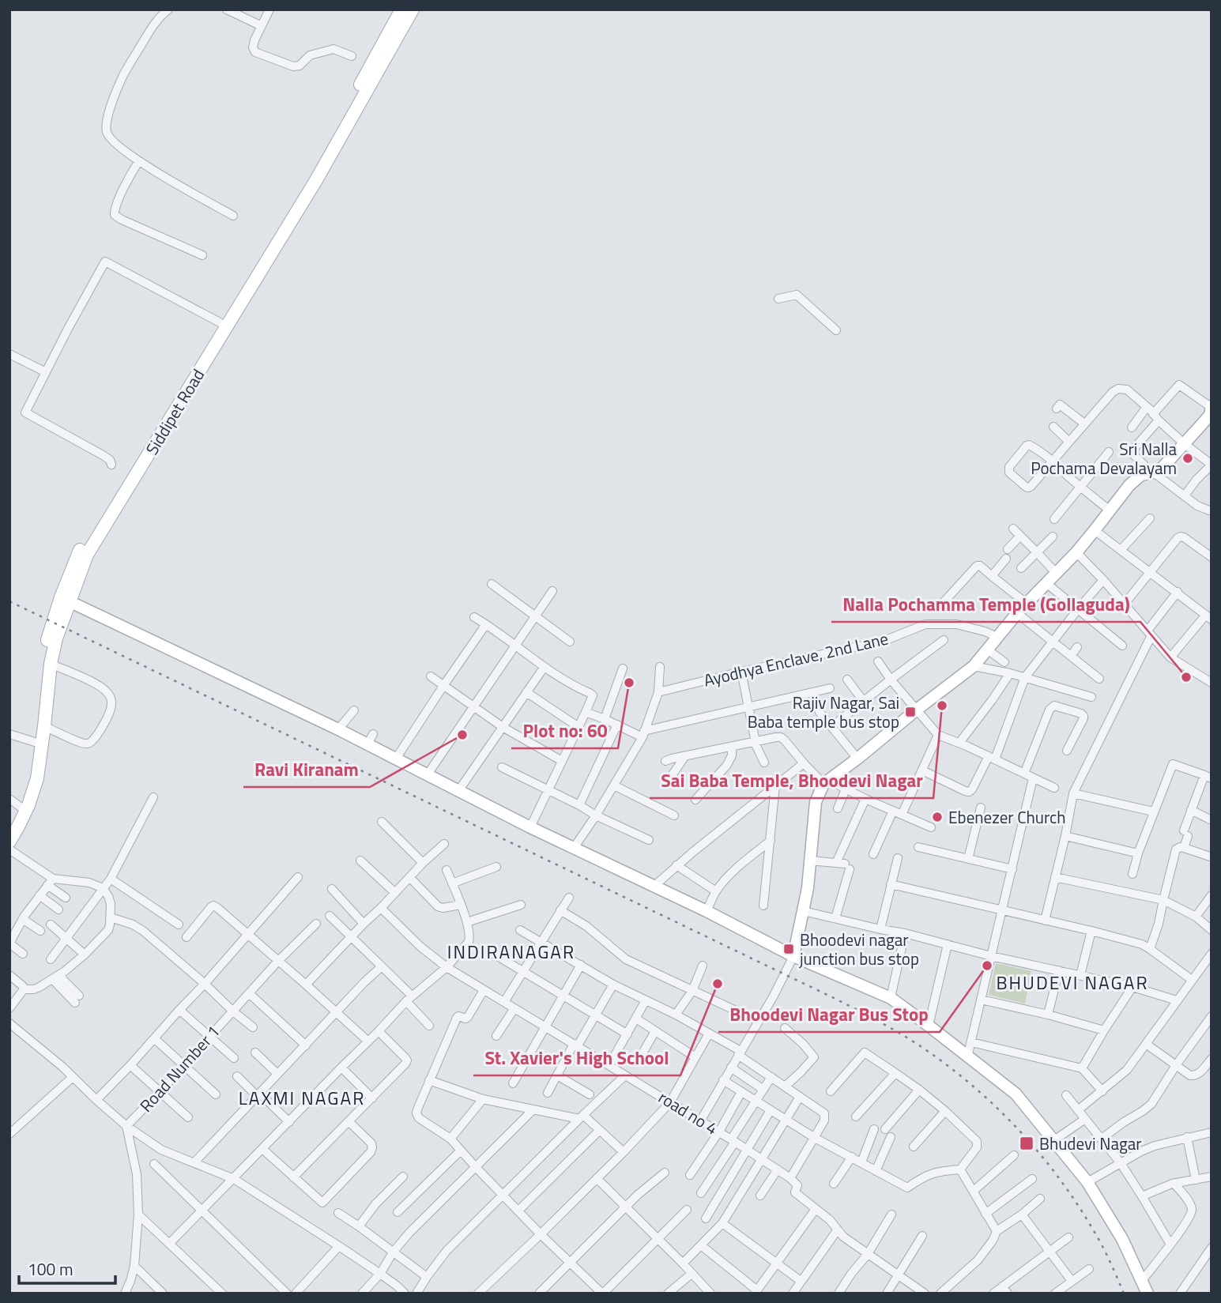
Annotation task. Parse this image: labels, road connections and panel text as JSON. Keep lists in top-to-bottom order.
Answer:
{
  "streets": {
    "main road": ["Siddipet Road"],
    "street": ["Ayodhya Enclave, 2nd Lane", "Road Number 1", "road no 4"]
  },
  "districts": ["INDIRANAGAR", "BHUDEVI NAGAR", "LAXMI NAGAR"],
  "places": {
    "other": [
      "Sri Nalla Pochama Devalayam",
      "Nalla Pochamma Temple (Gollaguda)",
      "Plot no: 60",
      "Sai Baba Temple, Bhoodevi Nagar",
      "Ravi Kiranam",
      "Ebenezer Church",
      "Bhoodevi Nagar Bus Stop",
      "St. Xavier's High School"
    ],
    "transit": ["Rajiv Nagar, Sai Baba temple bus stop", "Bhoodevi nagar junction bus stop", "Bhudevi Nagar"]
  },
  "scale_bar": "100 m"
}
